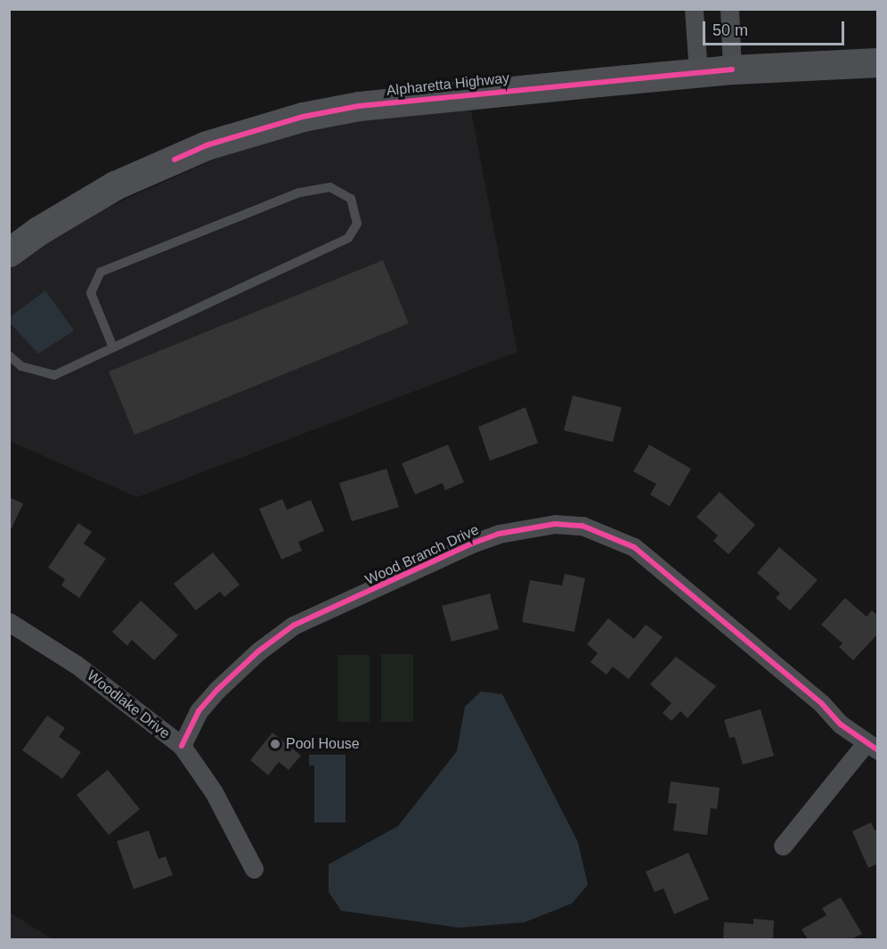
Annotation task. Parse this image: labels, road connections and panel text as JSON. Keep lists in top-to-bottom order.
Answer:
{
  "streets": {
    "main road": ["Alpharetta Highway"],
    "street": ["Wood Branch Drive", "Woodlake Drive"]
  },
  "crossings": [
    ["Wood Branch Drive", "Woodlake Drive"]
  ],
  "places": ["Pool House"],
  "scale_bar": "50 m"
}
